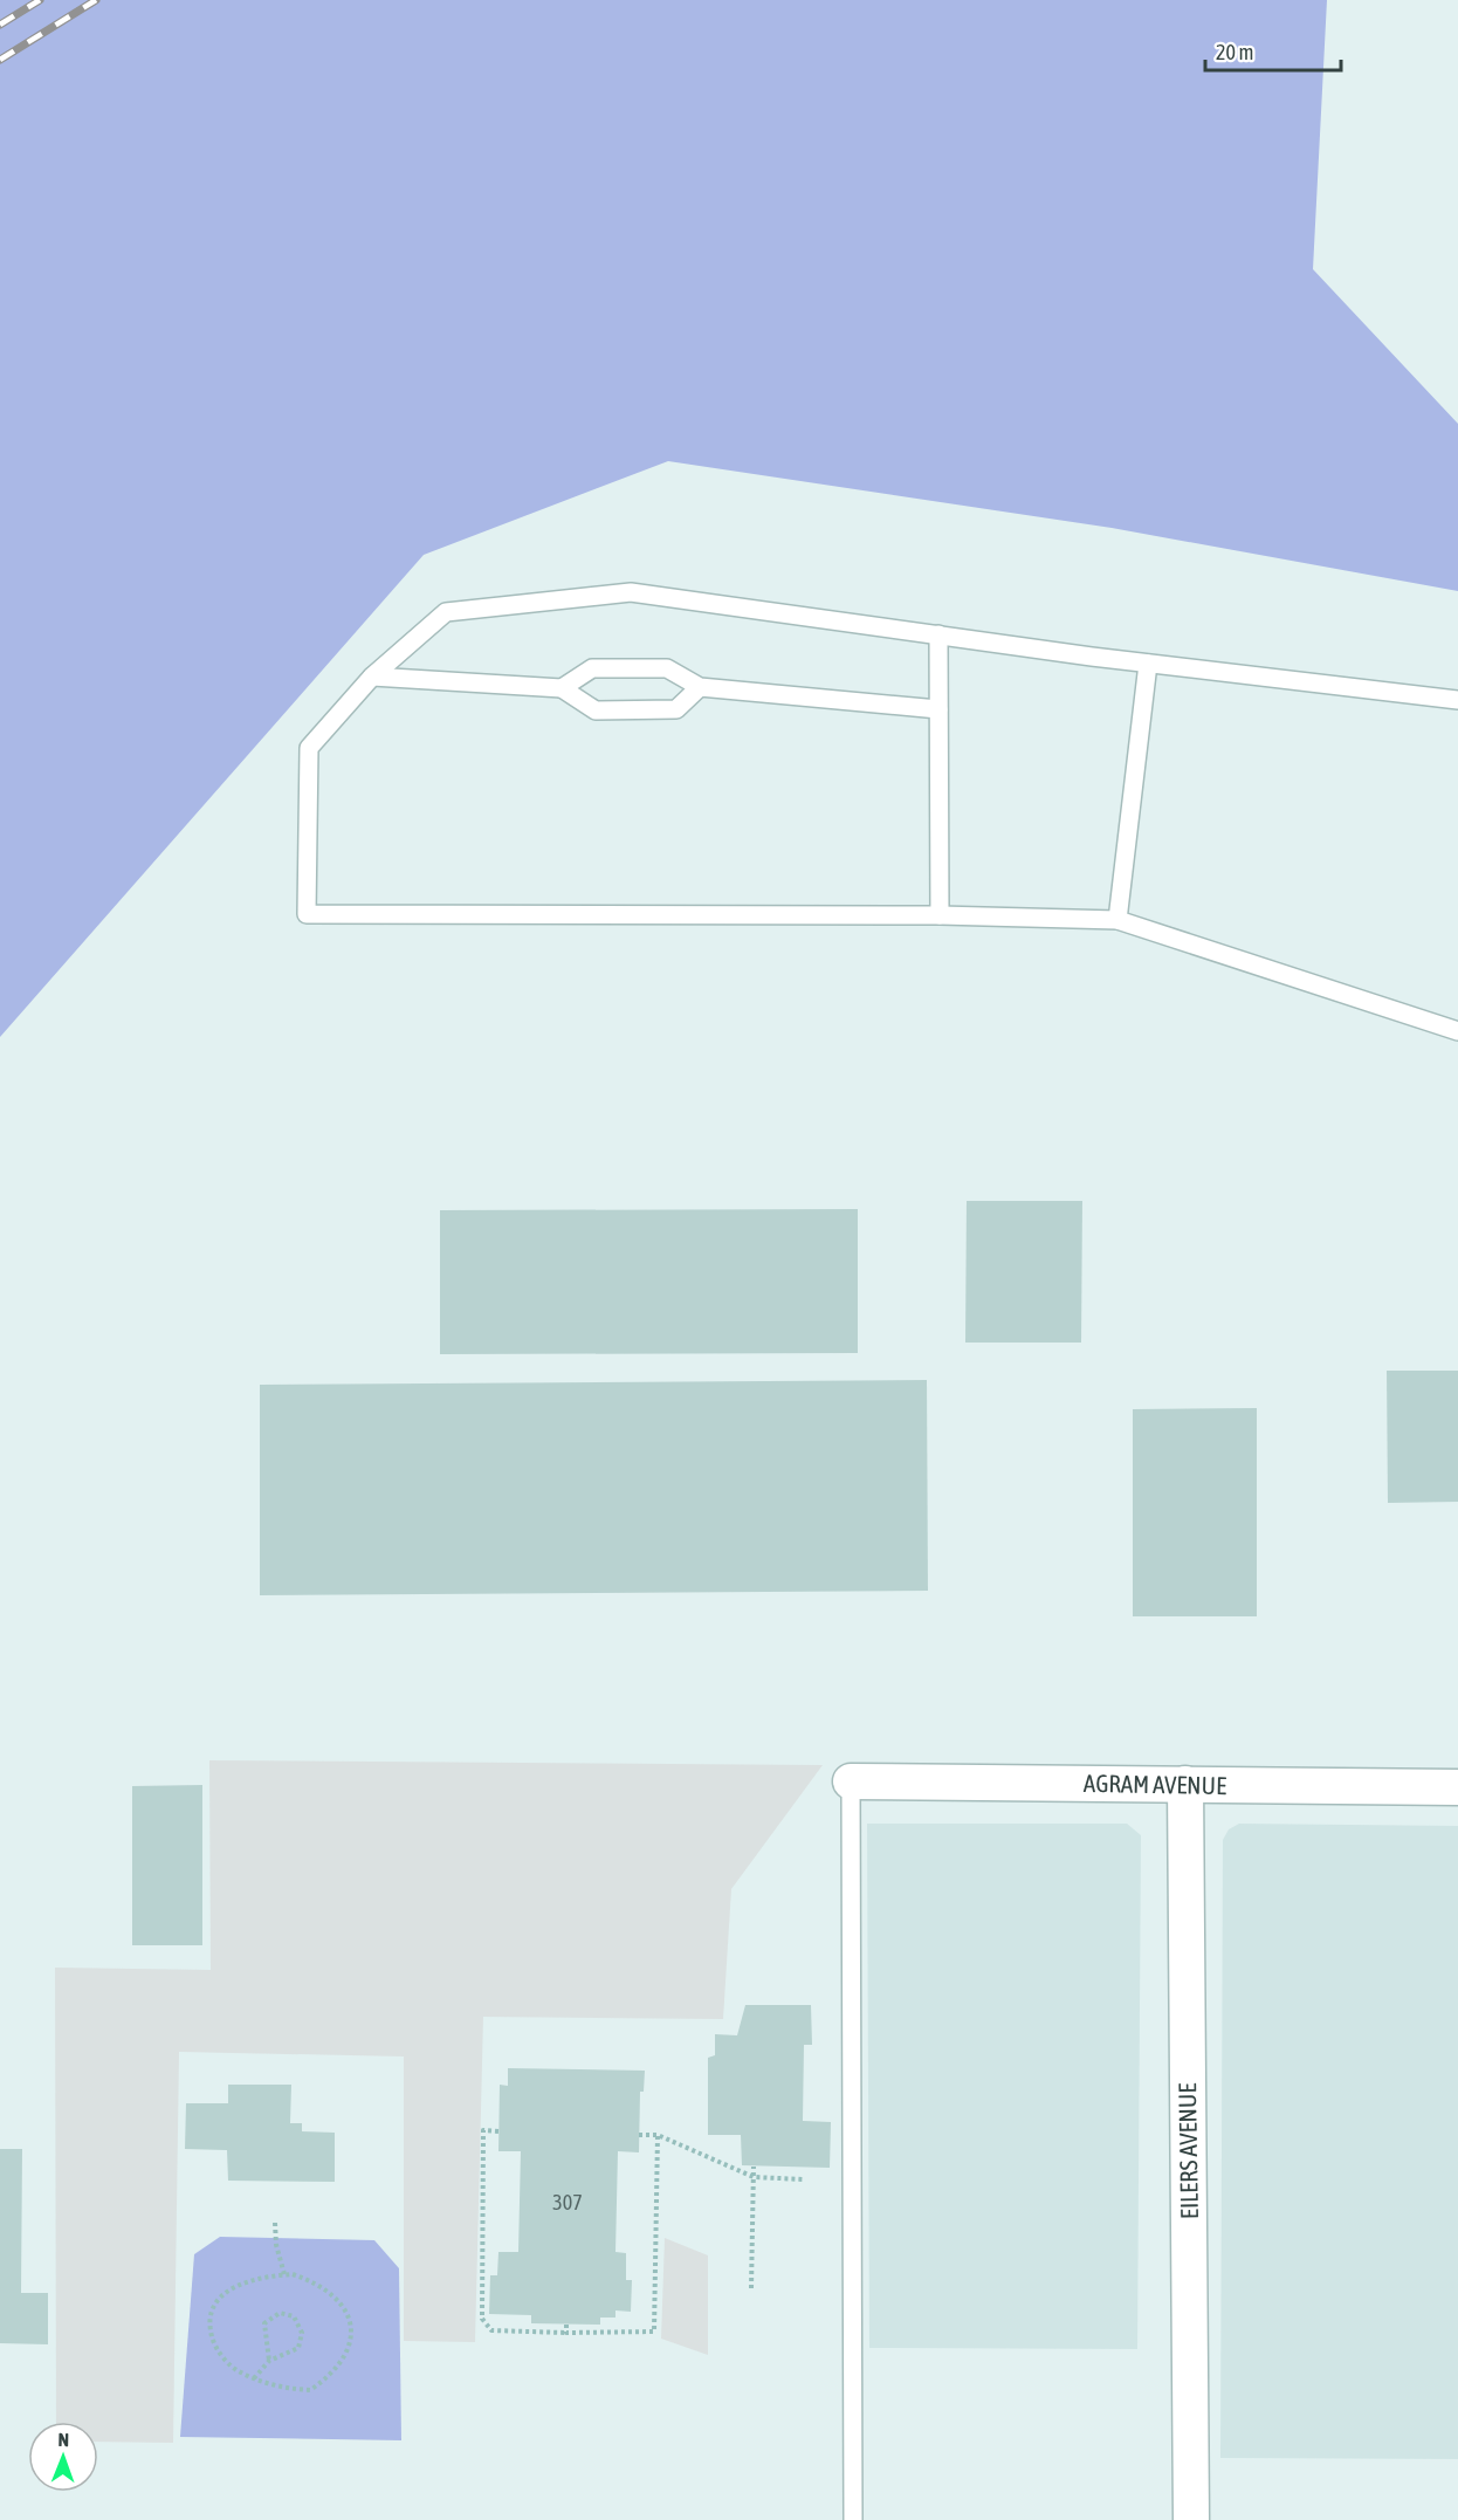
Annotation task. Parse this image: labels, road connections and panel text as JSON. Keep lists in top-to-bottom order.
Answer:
{
  "streets": {
    "street": ["AGRAM AVENUE", "EILERS AVENUE"]
  },
  "crossings": [
    ["AGRAM AVENUE", "EILERS AVENUE"]
  ],
  "house_numbers": ["307"],
  "scale_bar": "20 m",
  "north": "top"
}
